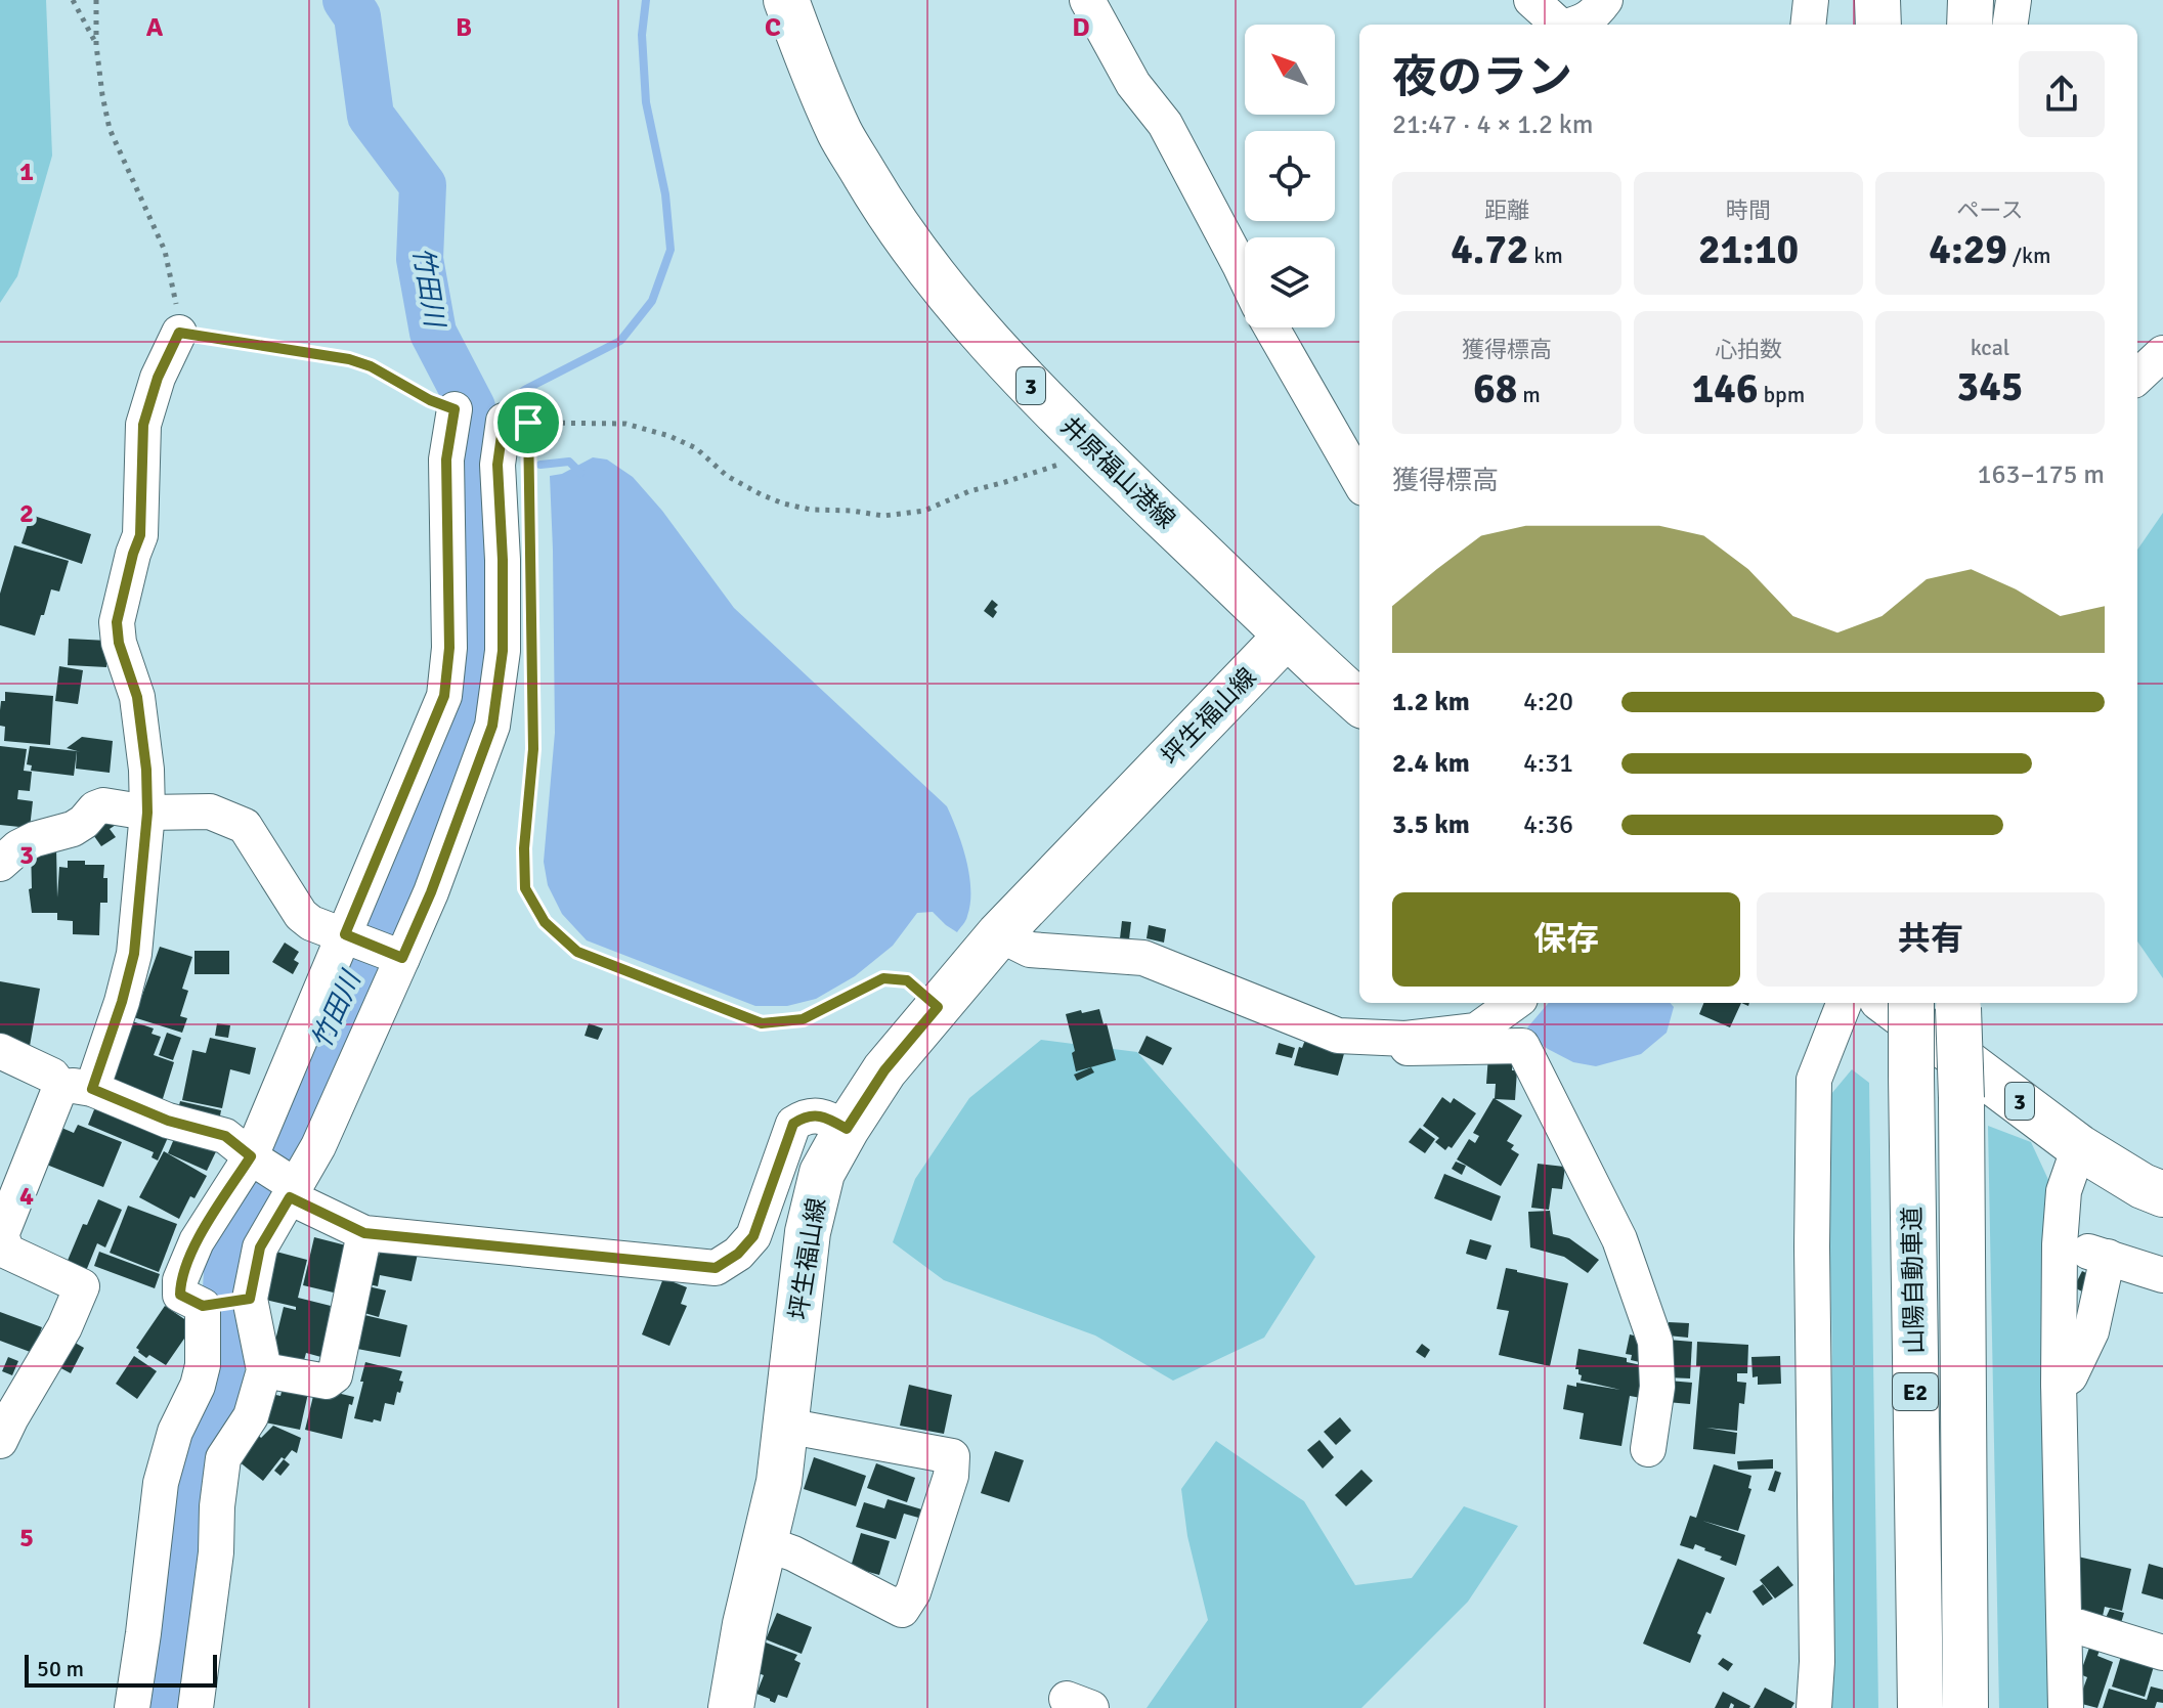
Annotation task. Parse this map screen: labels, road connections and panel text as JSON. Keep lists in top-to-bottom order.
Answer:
{
  "streets": {
    "main road": [
      "3",
      "井原福山港線",
      "坪生福山線",
      "山陽自動車道",
      "E2"
    ]
  },
  "crossings": [
    ["井原福山港線", "坪生福山線"]
  ],
  "water": ["竹田川"],
  "scale_bar": "50 m",
  "north": "top left",
  "page": {
    "heading": ["夜のラン", "21:47 · 4 × 1.2 km"],
    "stats": [
      ["距離", "4.72 km"],
      ["時間", "21:10"],
      ["ペース", "4:29 /km"],
      ["獲得標高", "68 m"],
      ["心拍数", "146 bpm"],
      ["kcal", "345"]
    ],
    "chart": ["獲得標高", "163–175 m"],
    "list": [
      {
        "name": "1.2 km",
        "note": "4:20"
      },
      {
        "name": "2.4 km",
        "note": "4:31"
      },
      {
        "name": "3.5 km",
        "note": "4:36"
      }
    ],
    "buttons": ["保存", "共有"],
    "scale": "50 m"
  },
  "grid": {
    "columns": [
      "A",
      "B",
      "C",
      "D"
    ],
    "rows": [
      "1",
      "2",
      "3",
      "4",
      "5"
    ]
  }
}
